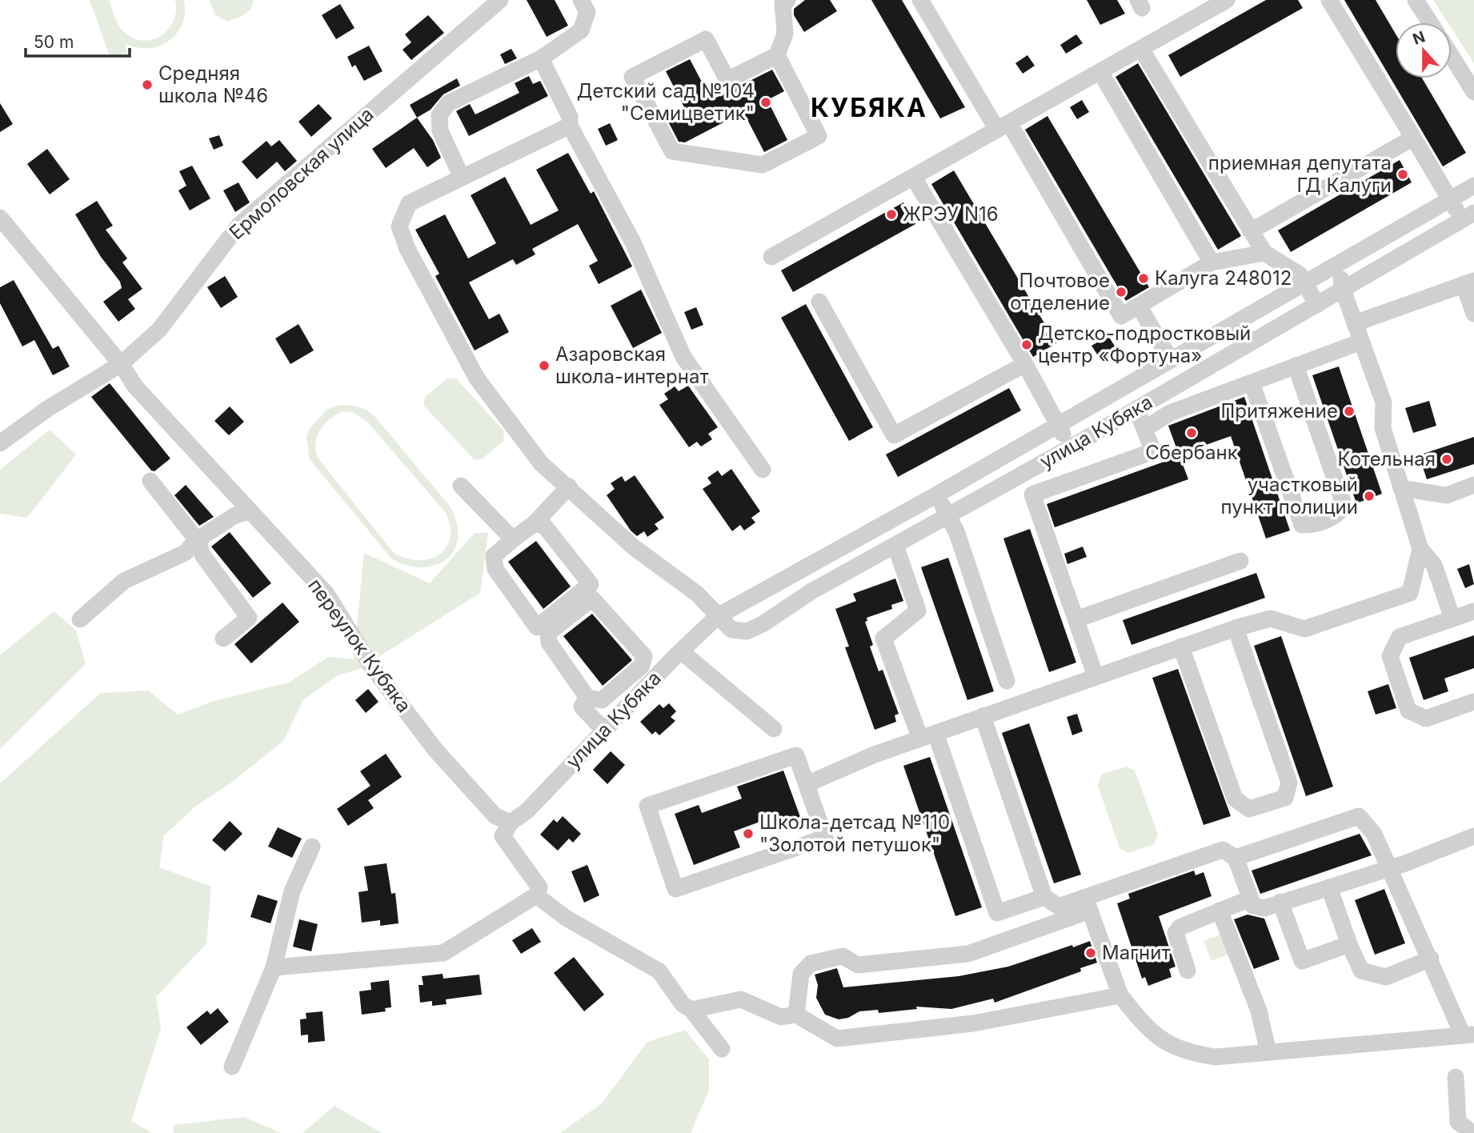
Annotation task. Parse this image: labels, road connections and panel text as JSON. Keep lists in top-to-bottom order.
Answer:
{
  "streets": {
    "street": ["Ермоловская улица", "улица Кубяка", "переулок Кубяка"]
  },
  "crossings": [
    ["Ермоловская улица", "переулок Кубяка"],
    ["улица Кубяка", "переулок Кубяка"]
  ],
  "districts": ["КУБЯКА"],
  "places": [
    "Средняя школа №46",
    "Детский сад №104 \"Семицветик\"",
    "приемная депутата ГД Калуги",
    "ЖРЭУ N16",
    "Калуга 248012",
    "Почтовое отделение",
    "Детско-подростковый центр «Фортуна»",
    "Азаровская школа-интернат",
    "Притяжение",
    "Сбербанк",
    "Котельная",
    "участковый пункт полиции",
    "Школа-детсад №110 \"Золотой петушок\"",
    "Магнит"
  ],
  "scale_bar": "50 m",
  "north": "top"
}
